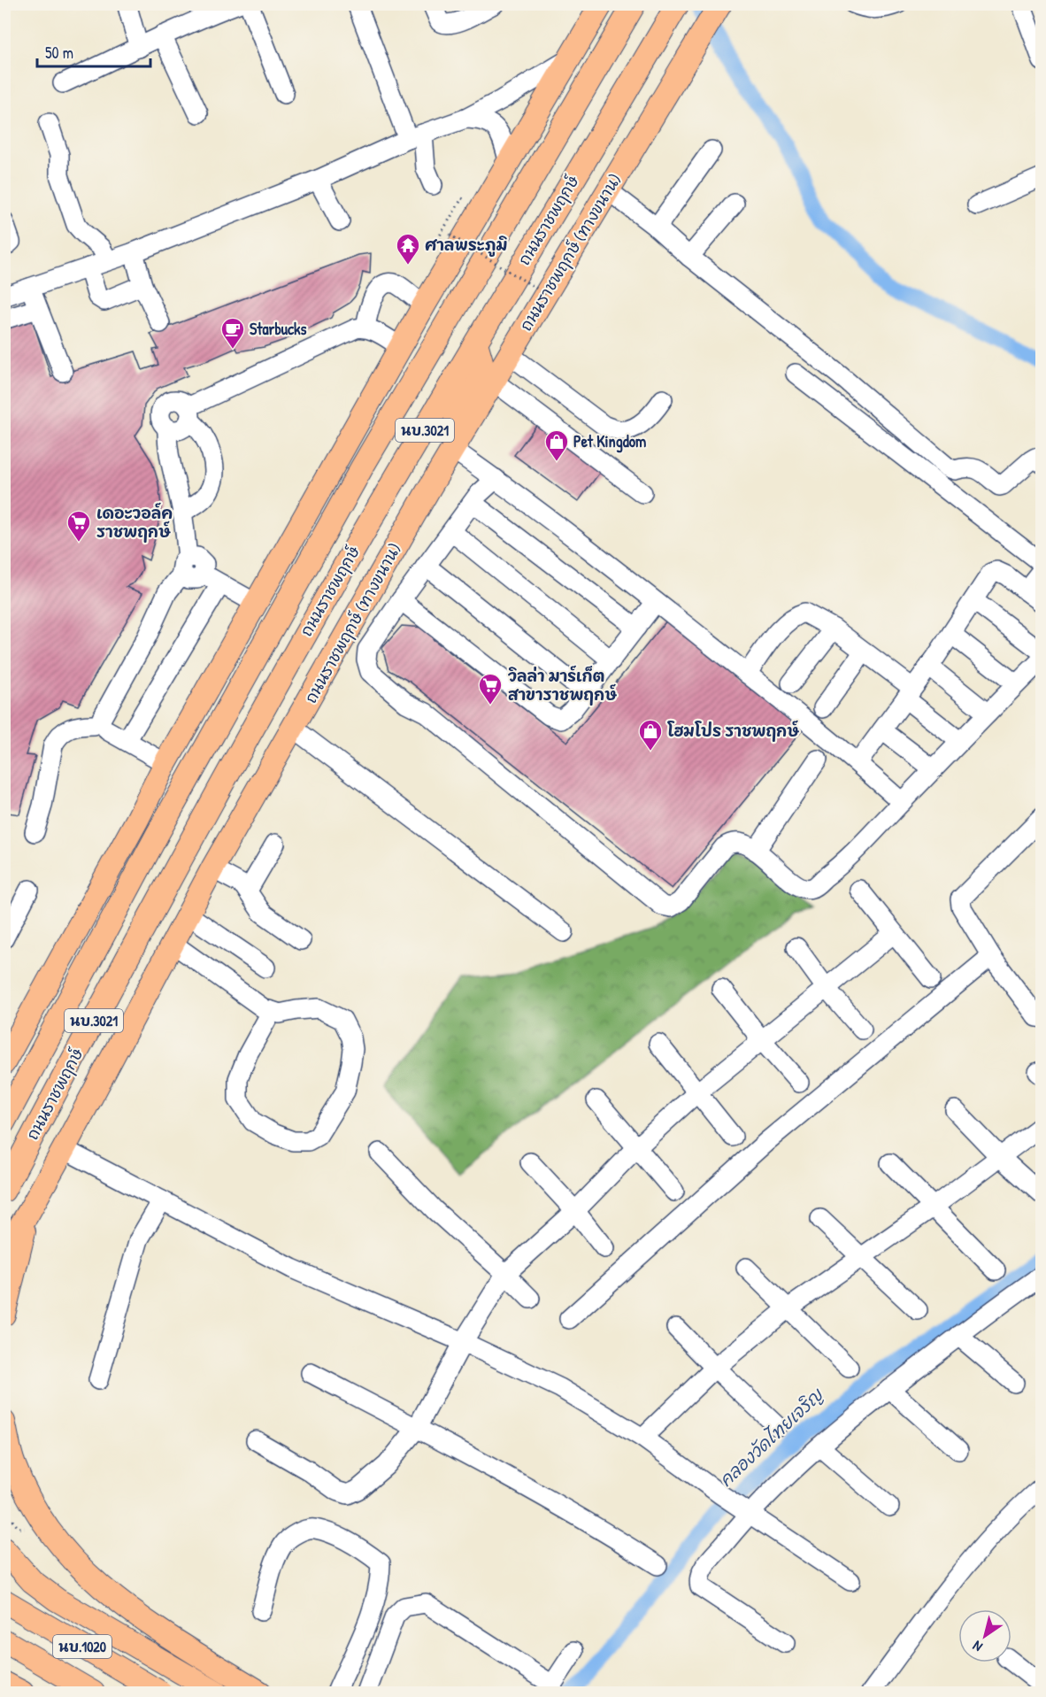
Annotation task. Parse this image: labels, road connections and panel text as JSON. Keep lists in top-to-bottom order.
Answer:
{
  "streets": {
    "main road": [
      "ถนนราชพฤกษ์",
      "ถนนราชพฤกษ์ (ทางขนาน)",
      "นบ.3021",
      "นบ.1020"
    ]
  },
  "water": ["คลองวัดไทยเจริญ"],
  "places": {
    "temple": ["ศาลพระภูมิ"],
    "cafe": ["Starbucks"],
    "shop": ["Pet Kingdom", "โฮมโปร ราชพฤกษ์"],
    "supermarket": ["เดอะวอล์ค ราชพฤกษ์", "วิลล่า มาร์เก็ต สาขาราชพฤกษ์"]
  },
  "scale_bar": "50 m",
  "north": "bottom left"
}
